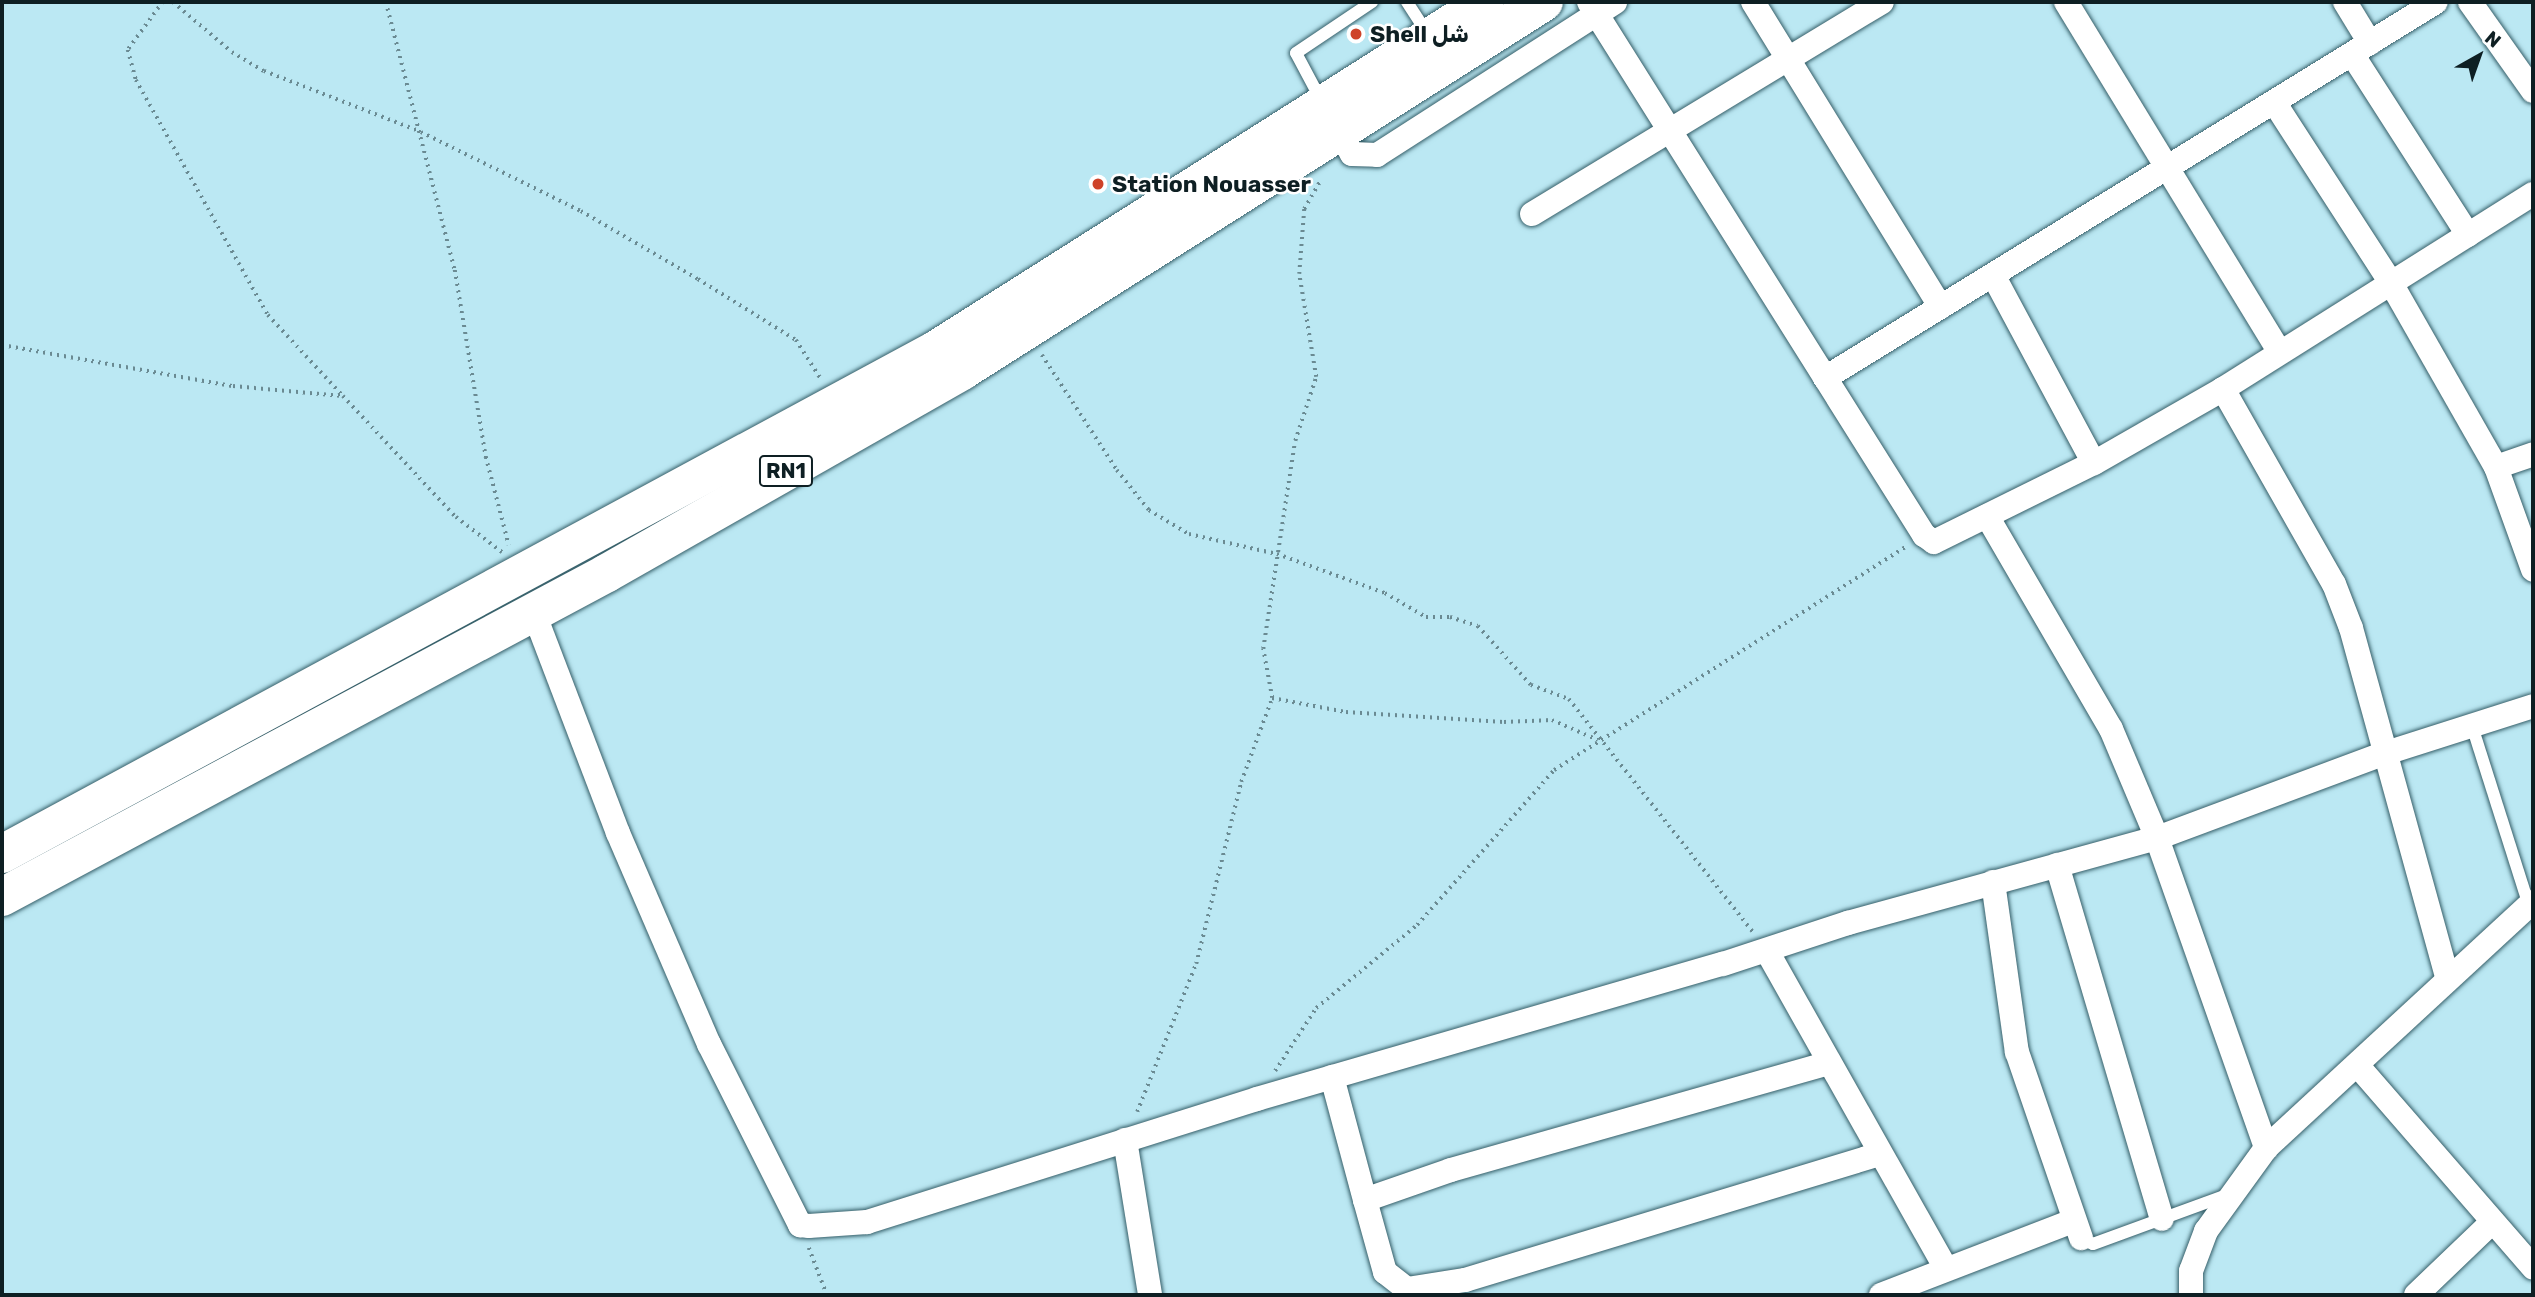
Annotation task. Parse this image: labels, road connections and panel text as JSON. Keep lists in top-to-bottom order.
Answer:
{
  "streets": {
    "highway": ["RN1"]
  },
  "places": ["Shell شل", "Station Nouasser"],
  "north": "top right"
}
